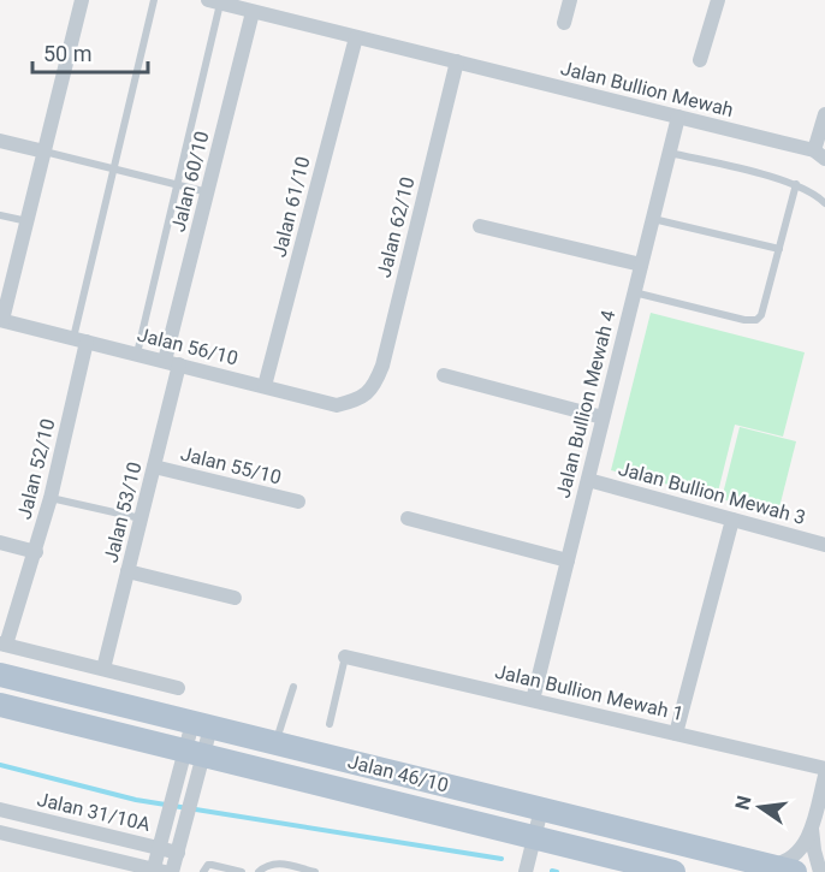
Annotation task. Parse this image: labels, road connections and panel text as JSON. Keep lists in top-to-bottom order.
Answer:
{
  "streets": {
    "main road": ["Jalan 46/10"],
    "street": [
      "Jalan Bullion Mewah",
      "Jalan 60/10",
      "Jalan 61/10",
      "Jalan 62/10",
      "Jalan 56/10",
      "Jalan Bullion Mewah 4",
      "Jalan 55/10",
      "Jalan 52/10",
      "Jalan Bullion Mewah 3",
      "Jalan 53/10",
      "Jalan Bullion Mewah 1",
      "Jalan 31/10A"
    ]
  },
  "crossings": [
    ["Jalan Bullion Mewah", "Jalan 60/10"],
    ["Jalan Bullion Mewah", "Jalan 61/10"],
    ["Jalan Bullion Mewah", "Jalan 62/10"],
    ["Jalan Bullion Mewah", "Jalan Bullion Mewah 4"],
    ["Jalan 60/10", "Jalan 56/10"],
    ["Jalan 60/10", "Jalan 53/10"],
    ["Jalan 61/10", "Jalan 56/10"],
    ["Jalan 62/10", "Jalan 56/10"],
    ["Jalan 56/10", "Jalan 52/10"],
    ["Jalan 56/10", "Jalan 53/10"],
    ["Jalan Bullion Mewah 4", "Jalan Bullion Mewah 3"],
    ["Jalan Bullion Mewah 4", "Jalan Bullion Mewah 1"],
    ["Jalan 55/10", "Jalan 53/10"]
  ],
  "scale_bar": "50 m",
  "north": "left"
}
